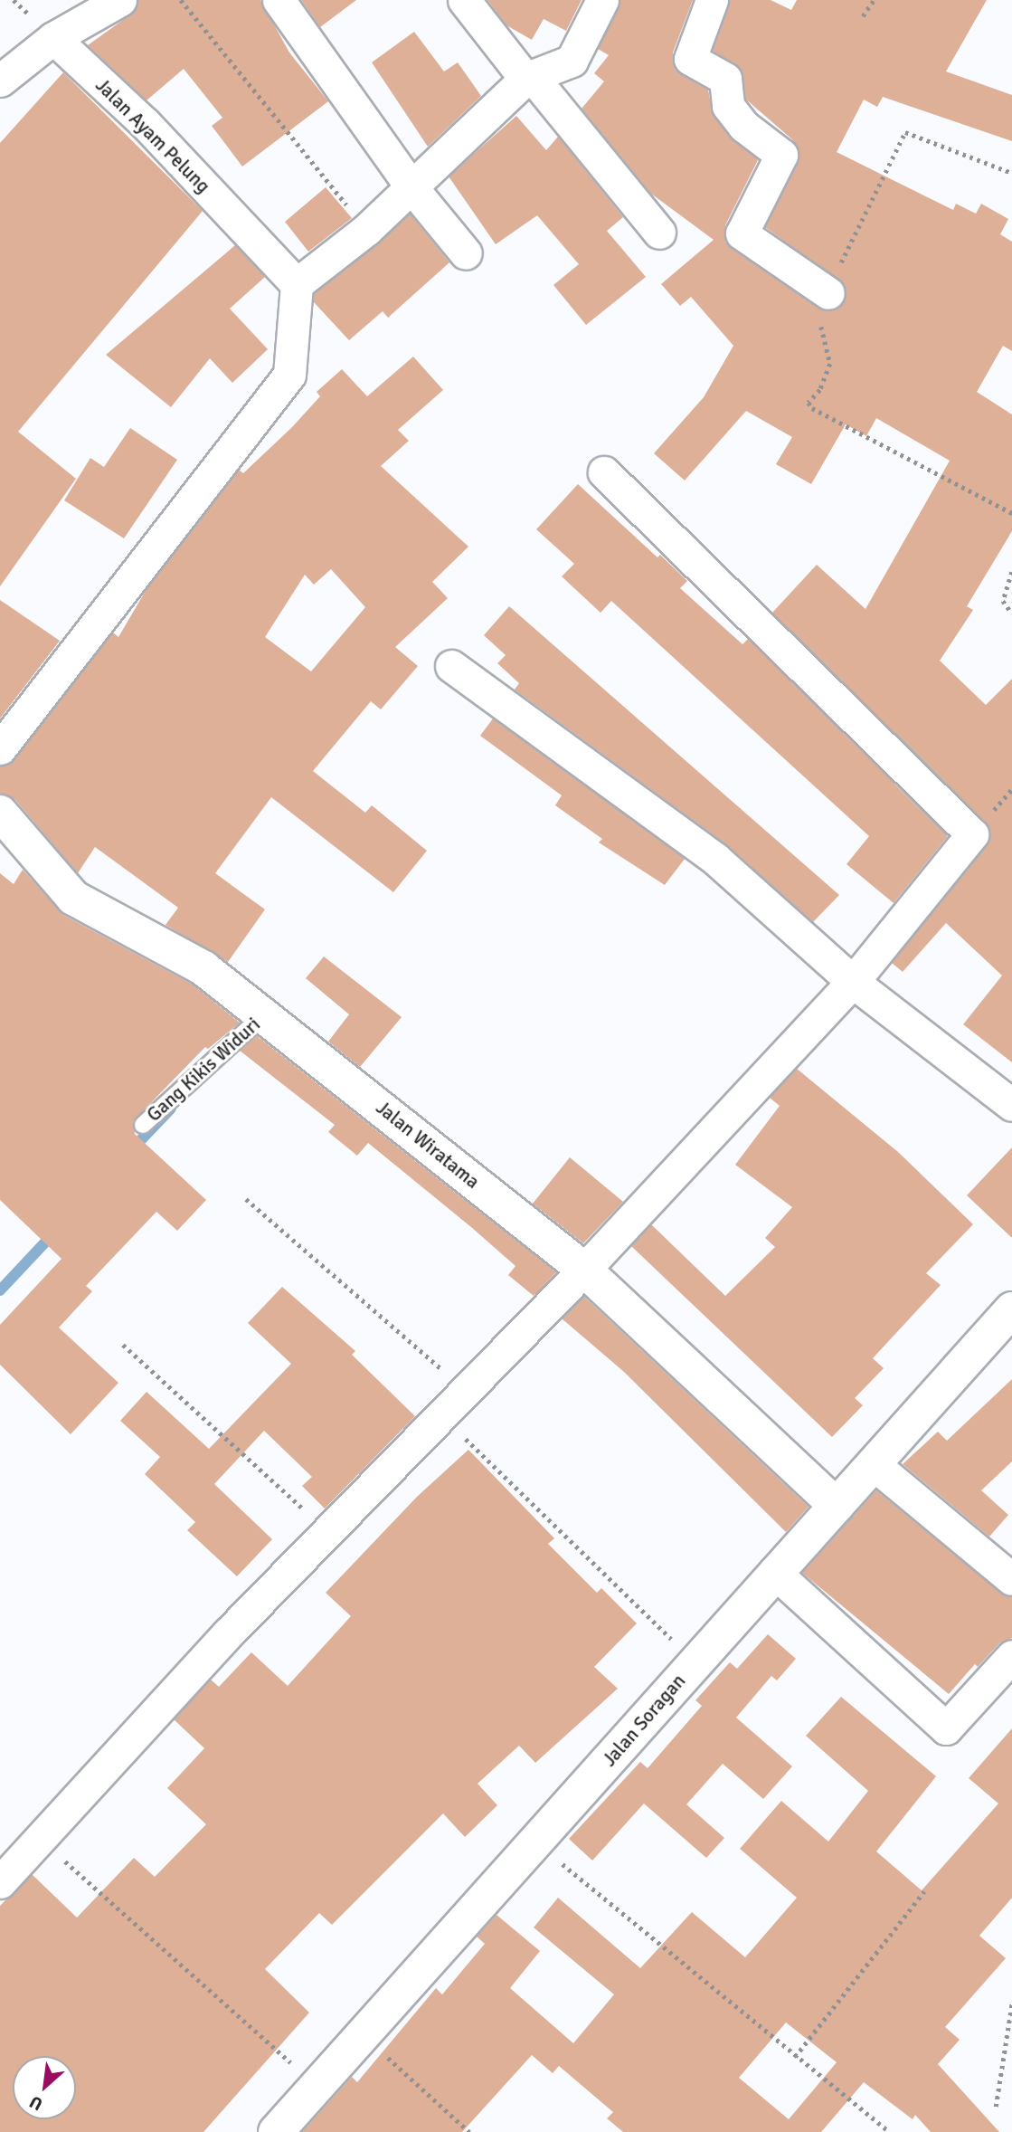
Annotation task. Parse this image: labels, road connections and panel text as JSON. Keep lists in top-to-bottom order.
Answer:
{
  "streets": {
    "street": ["Jalan Ayam Pelung", "Jalan Wiratama", "Jalan Soragan"],
    "lane": ["Gang Kikis Widuri"]
  },
  "crossings": [
    ["Gang Kikis Widuri", "Jalan Wiratama"],
    ["Jalan Wiratama", "Jalan Soragan"]
  ],
  "north": "bottom left"
}
